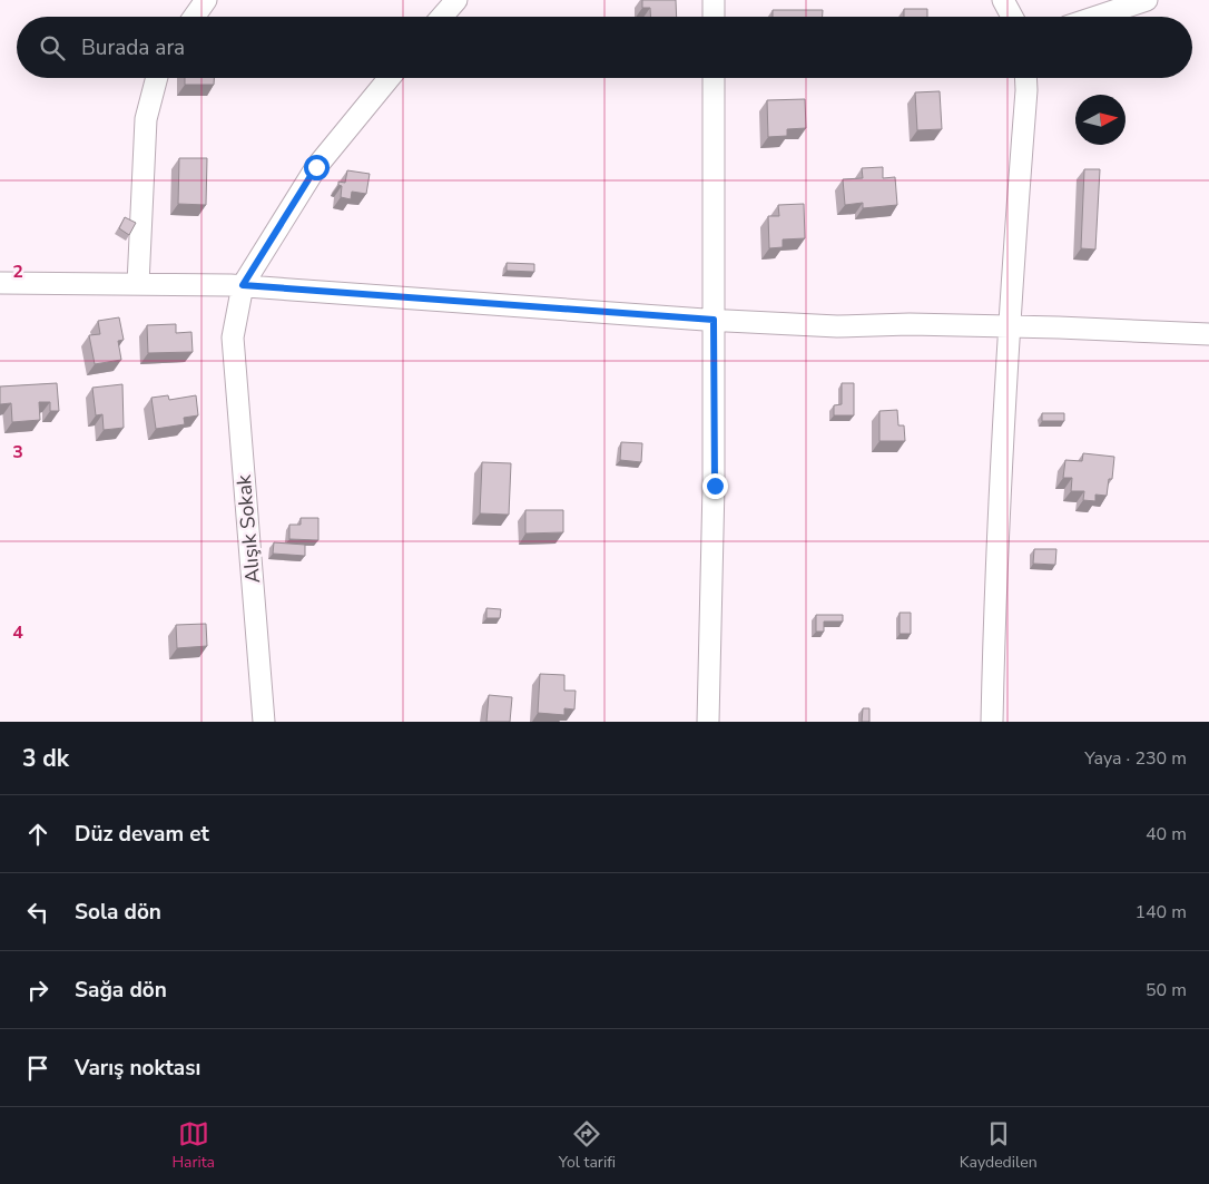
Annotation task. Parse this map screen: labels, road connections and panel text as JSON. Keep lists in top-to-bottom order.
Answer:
{
  "streets": {
    "street": ["Alışık Sokak"]
  },
  "north": "right",
  "page": {
    "search": "Burada ara",
    "heading": ["3 dk", "Yaya · 230 m"],
    "list": [
      ["Düz devam et", "40 m"],
      ["Sola dön", "140 m"],
      ["Sağa dön", "50 m"],
      "Varış noktası"
    ],
    "nav": ["Harita", "Yol tarifi", "Kaydedilen"]
  },
  "grid": {
    "rows": ["2", "3", "4"]
  }
}
